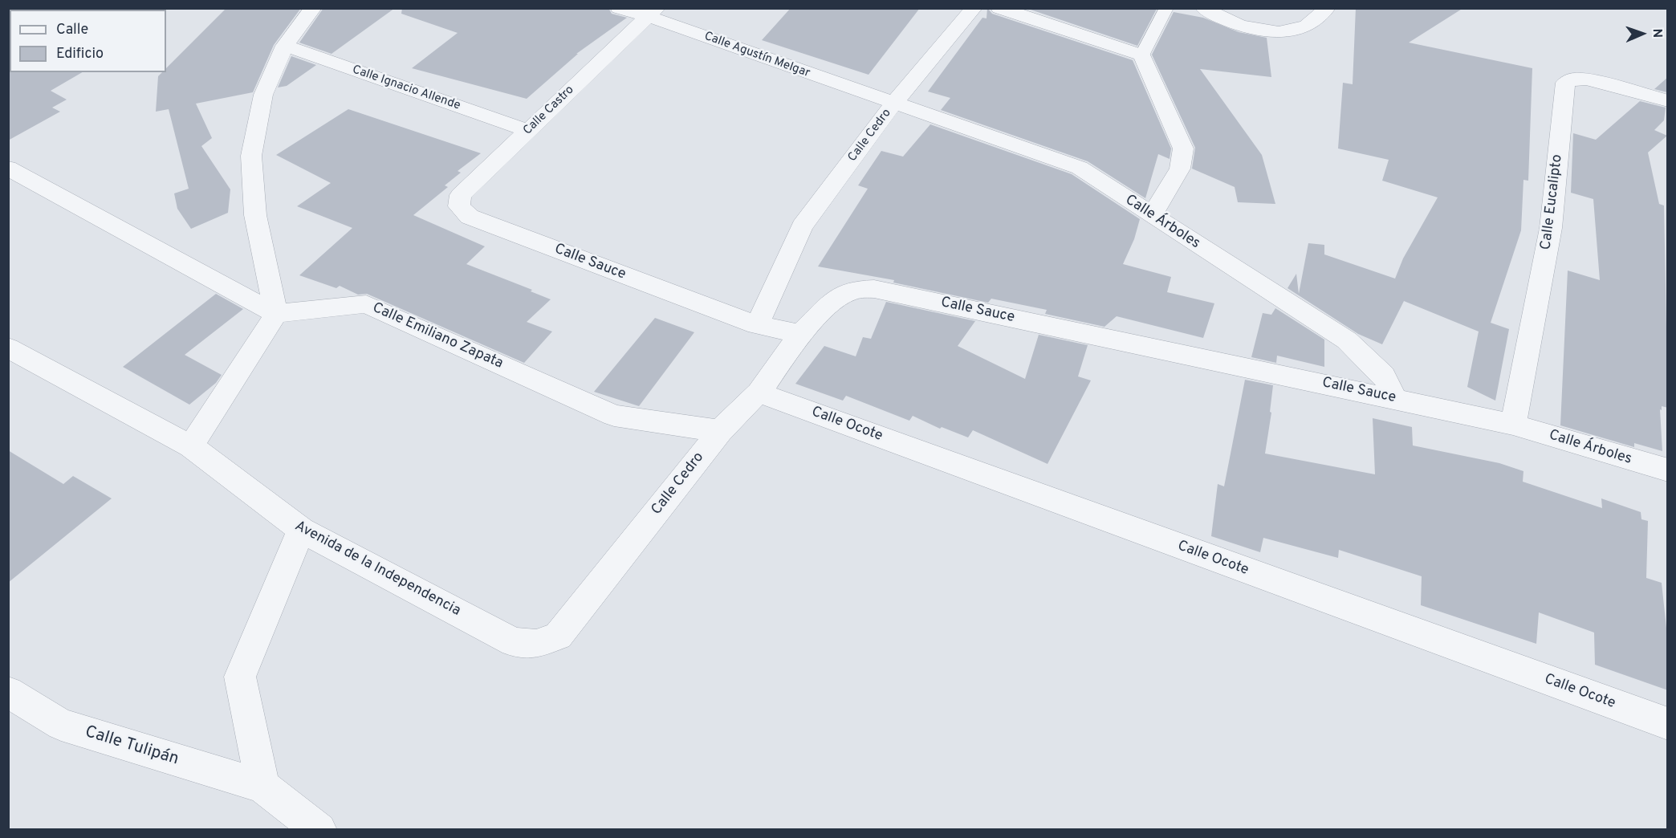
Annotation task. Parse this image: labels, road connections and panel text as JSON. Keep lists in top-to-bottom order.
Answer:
{
  "streets": {
    "street": [
      "Calle Agustín Melgar",
      "Calle Ignacio Allende",
      "Calle Castro",
      "Calle Cedro",
      "Calle Eucalipto",
      "Calle Árboles",
      "Calle Sauce",
      "Calle Emiliano Zapata",
      "Calle Ocote",
      "Avenida de la Independencia",
      "Calle Tulipán"
    ]
  },
  "crossings": [
    ["Calle Agustín Melgar", "Calle Castro"],
    ["Calle Agustín Melgar", "Calle Cedro"],
    ["Calle Agustín Melgar", "Calle Árboles"],
    ["Calle Ignacio Allende", "Calle Castro"],
    ["Calle Castro", "Calle Sauce"],
    ["Calle Cedro", "Calle Árboles"],
    ["Calle Cedro", "Calle Sauce"],
    ["Calle Cedro", "Calle Emiliano Zapata"],
    ["Calle Cedro", "Calle Ocote"],
    ["Calle Cedro", "Avenida de la Independencia"],
    ["Calle Eucalipto", "Calle Árboles"],
    ["Calle Eucalipto", "Calle Sauce"],
    ["Calle Árboles", "Calle Sauce"]
  ],
  "legend": ["Calle", "Edificio"],
  "north": "right"
}
